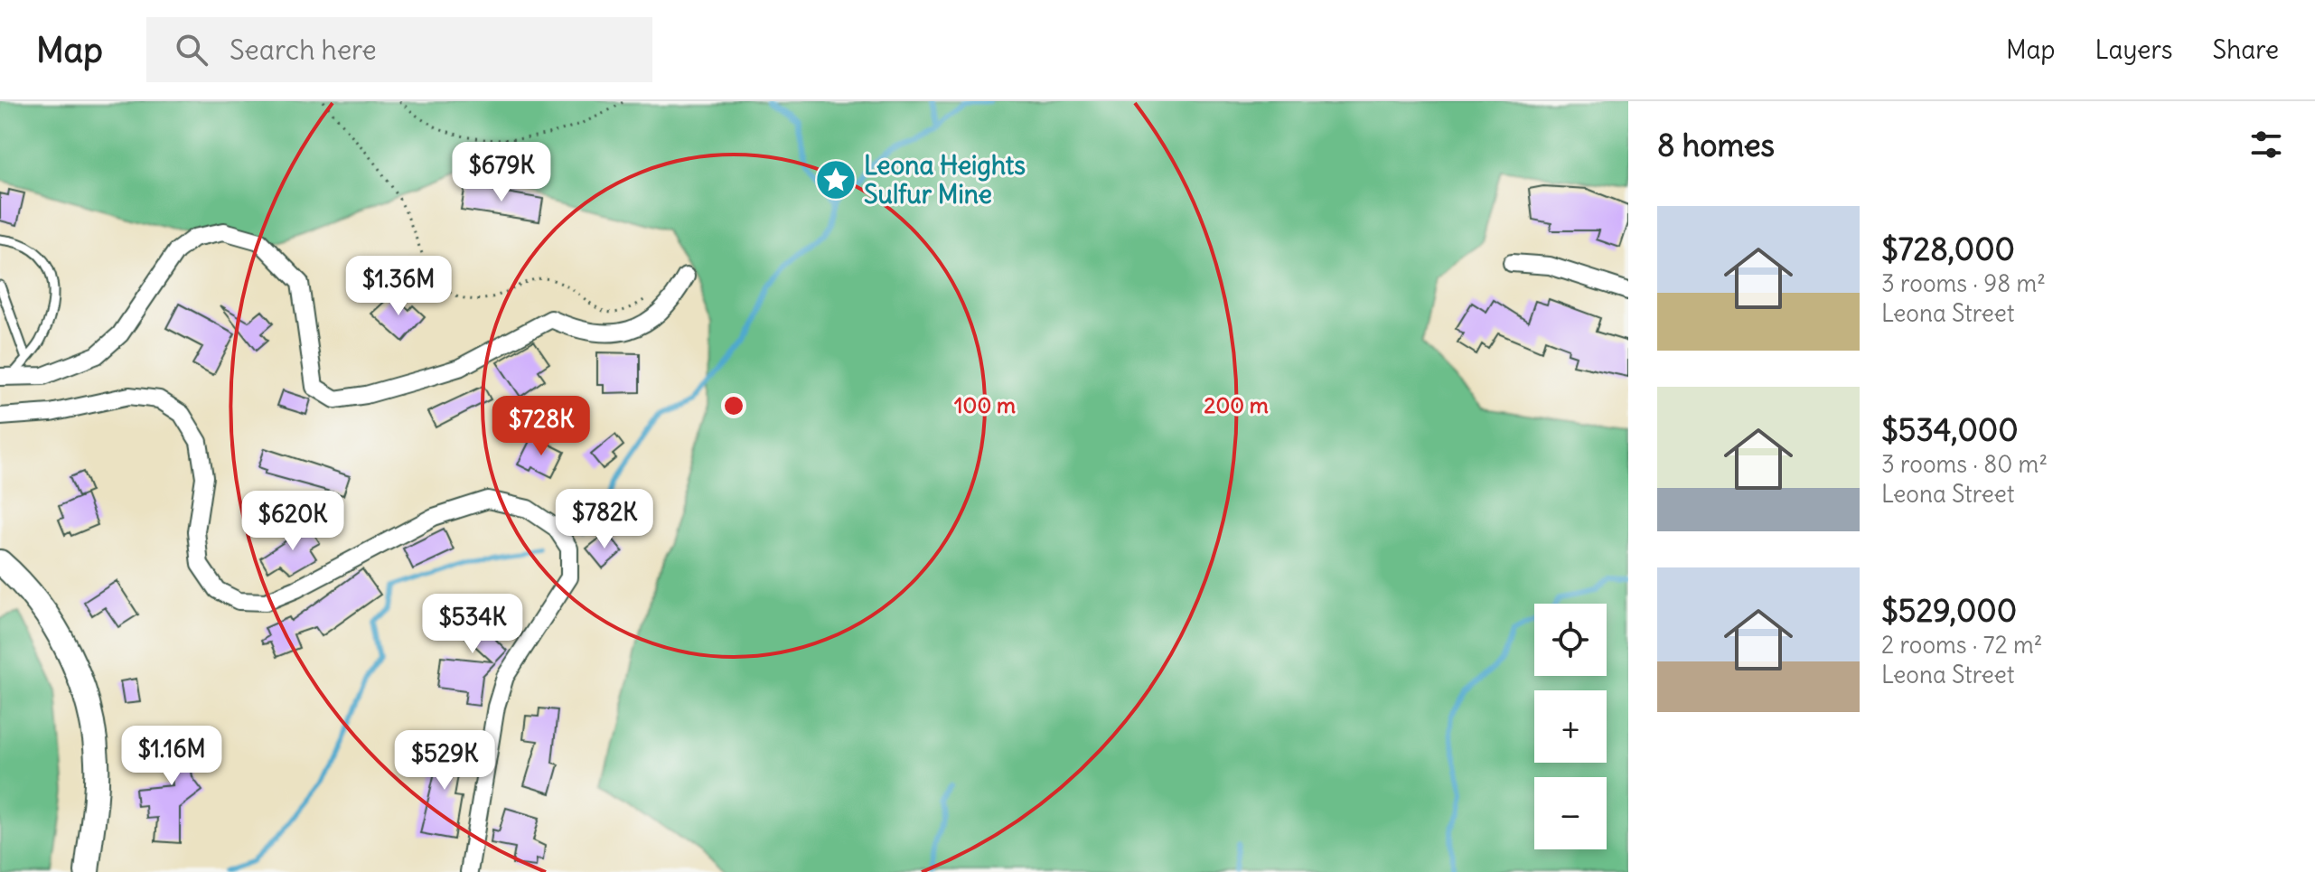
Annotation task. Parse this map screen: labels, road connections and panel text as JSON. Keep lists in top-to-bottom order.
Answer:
{
  "places": {
    "place": ["Leona Heights Sulfur Mine"]
  },
  "page": {
    "header": "Map",
    "search": "Search here",
    "nav": ["Map", "Layers", "Share"],
    "heading": "8 homes",
    "price": [
      "$679K",
      "$1.36M",
      "$728K",
      "$782K",
      "$620K",
      "$534K",
      "$1.16M",
      "$529K"
    ],
    "list": [
      {
        "name": "$728,000",
        "note": "3 rooms · 98 m² · Leona Street"
      },
      {
        "name": "$534,000",
        "note": "3 rooms · 80 m² · Leona Street"
      },
      {
        "name": "$529,000",
        "note": "2 rooms · 72 m² · Leona Street"
      }
    ],
    "map_buttons": ["+", "−"]
  },
  "rings": ["100 m", "200 m"]
}
